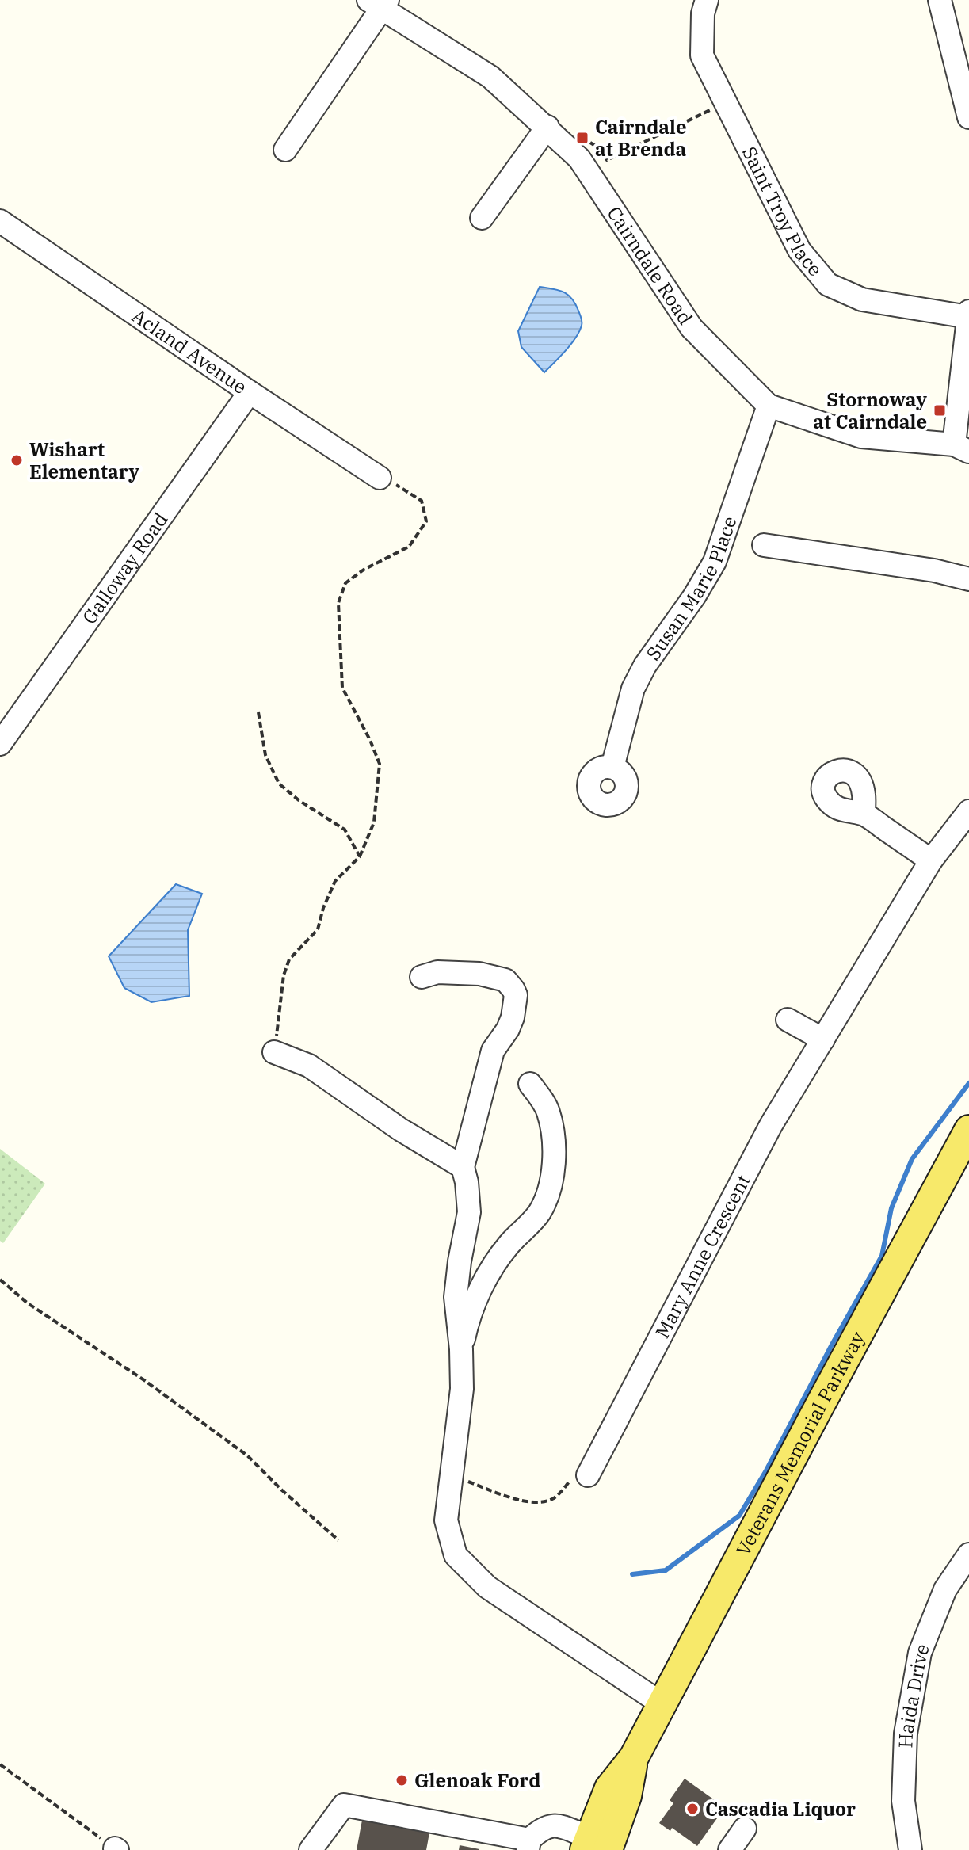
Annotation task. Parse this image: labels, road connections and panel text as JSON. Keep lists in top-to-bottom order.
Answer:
{
  "streets": {
    "main road": ["Veterans Memorial Parkway"],
    "street": [
      "Saint Troy Place",
      "Cairndale Road",
      "Acland Avenue",
      "Galloway Road",
      "Susan Marie Place",
      "Mary Anne Crescent",
      "Haida Drive"
    ]
  },
  "crossings": [
    ["Cairndale Road", "Susan Marie Place"],
    ["Acland Avenue", "Galloway Road"]
  ],
  "places": {
    "transit": ["Cairndale at Brenda", "Stornoway at Cairndale"],
    "other": ["Wishart Elementary", "Glenoak Ford", "Cascadia Liquor"]
  }
}
